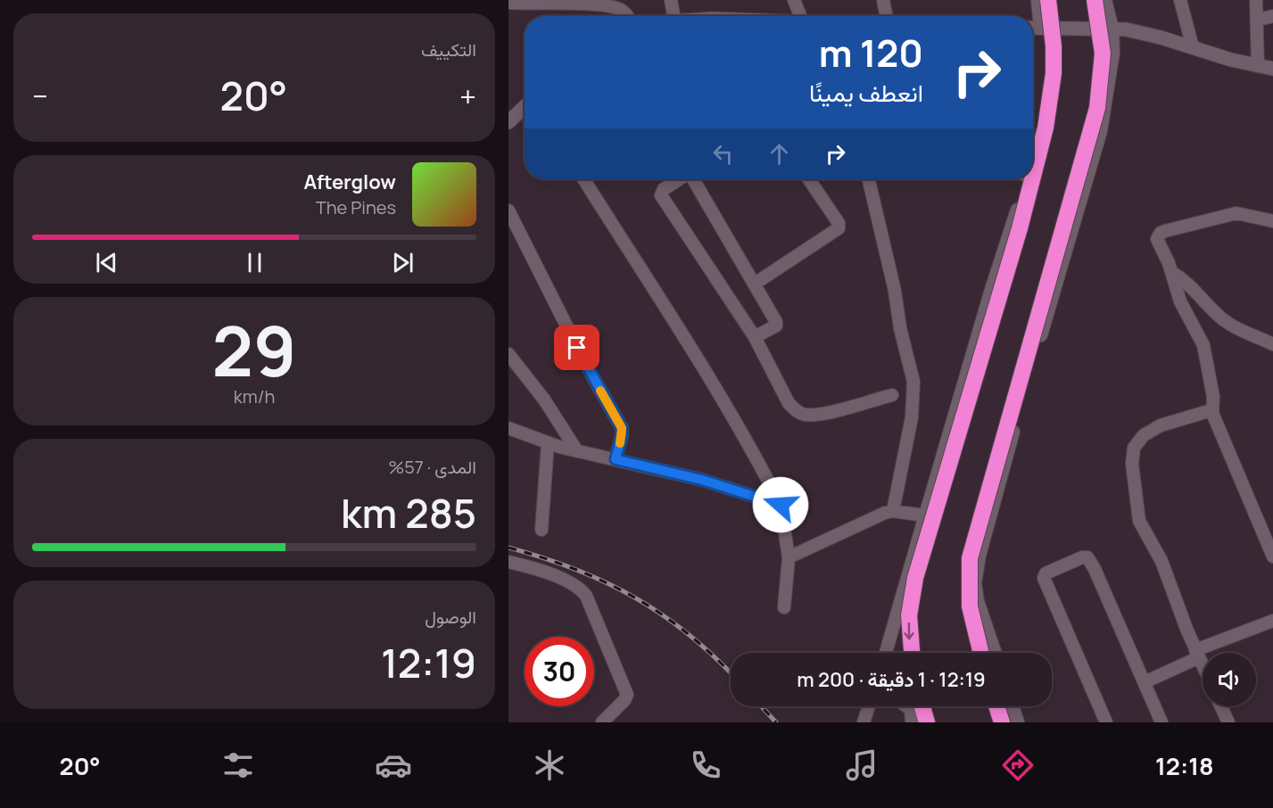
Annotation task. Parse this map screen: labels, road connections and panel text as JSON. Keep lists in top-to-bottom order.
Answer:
{
  "page": {
    "tile": [
      "التكييف",
      ["29", "km/h"],
      ["المدى · 57%", "285 km"],
      ["الوصول", "12:19"]
    ],
    "turn": ["120 m", "انعطف يمينًا"],
    "heat": ["−", "20°", "+"],
    "song": ["Afterglow", "The Pines"],
    "limit": "30",
    "trip": "12:19 · 1 دقيقة · 200 m",
    "tabs": ["12:18", "20°"]
  }
}
